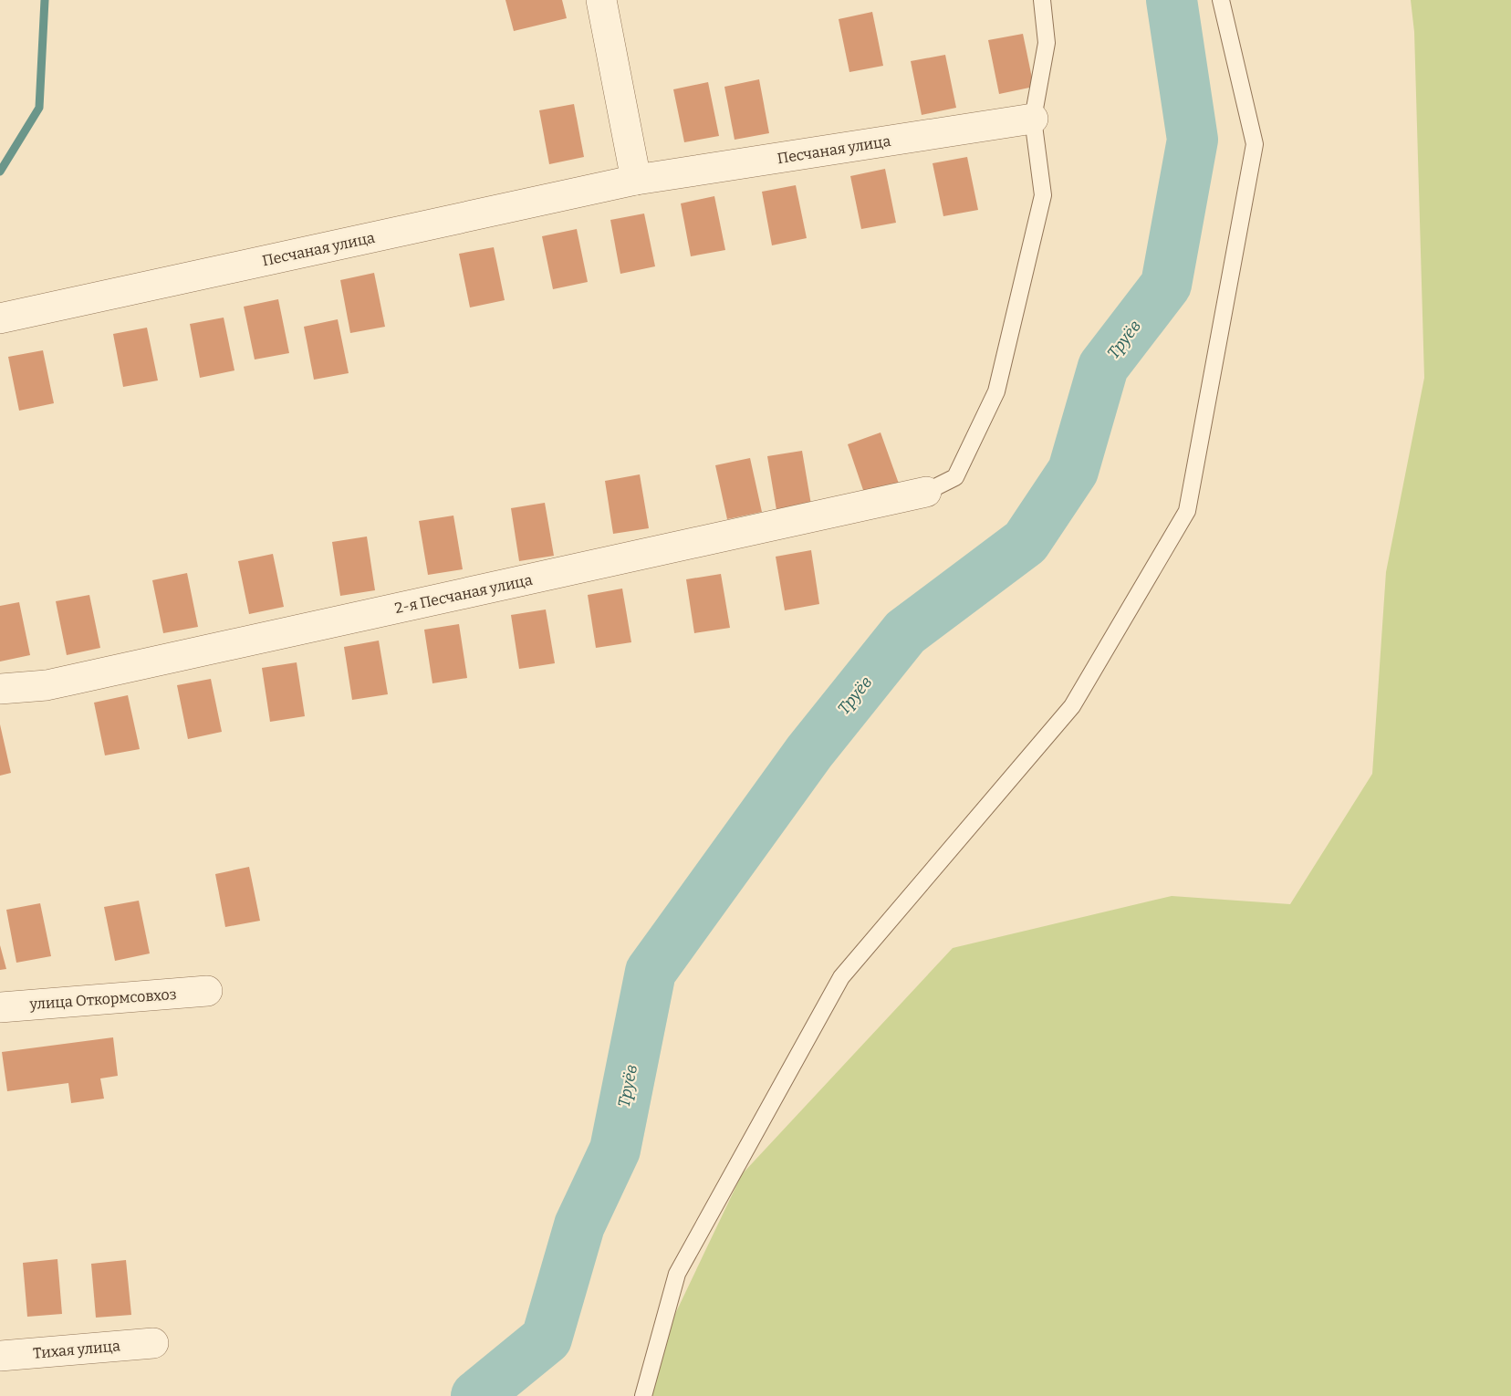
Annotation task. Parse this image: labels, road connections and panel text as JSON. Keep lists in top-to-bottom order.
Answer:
{
  "streets": {
    "street": [
      "Песчаная улица",
      "2-я Песчаная улица",
      "улица Откормсовхоз",
      "Тихая улица"
    ]
  },
  "water": ["Труёв"]
}
